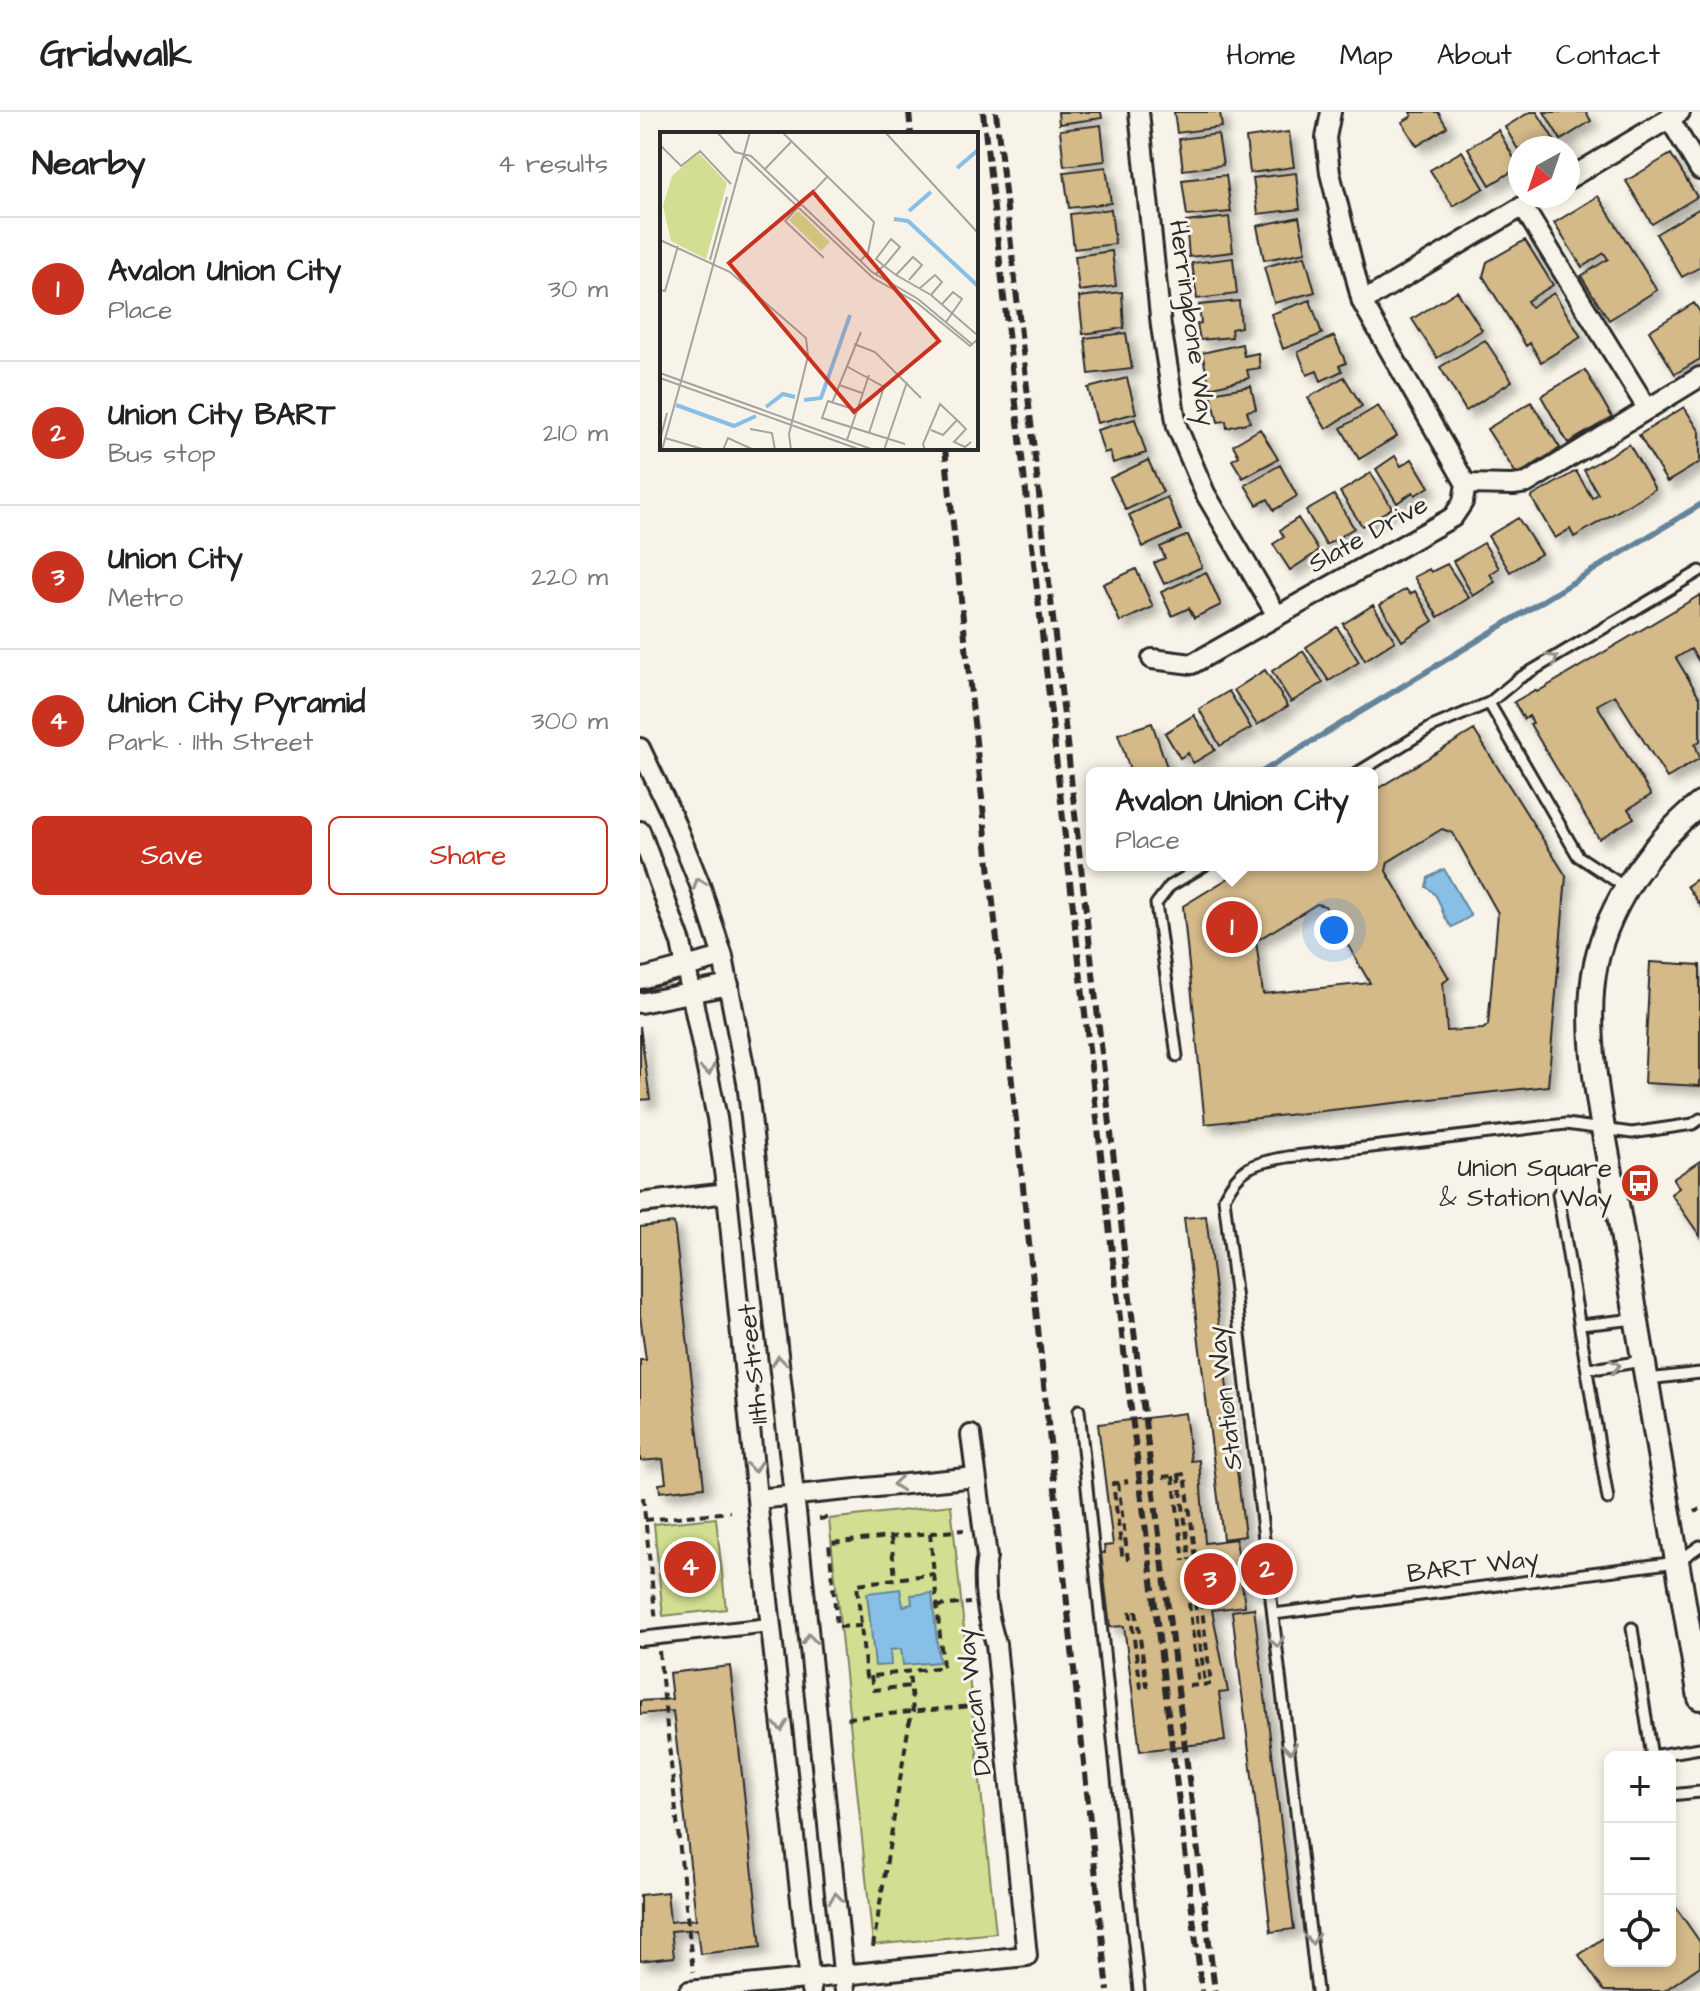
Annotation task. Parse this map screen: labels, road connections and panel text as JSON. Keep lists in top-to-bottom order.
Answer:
{
  "streets": {
    "street": [
      "Herringbone Way",
      "Slate Drive",
      "11th Street",
      "Duncan Way"
    ],
    "lane": ["Station Way", "BART Way"]
  },
  "crossings": [
    ["Herringbone Way", "Slate Drive"],
    ["11th Street", "Duncan Way"],
    ["Station Way", "BART Way"]
  ],
  "places": {
    "bus stop": ["Union Square & Station Way"]
  },
  "north": "bottom left",
  "page": {
    "header": "Gridwalk",
    "nav": [
      "Home",
      "Map",
      "About",
      "Contact"
    ],
    "heading": ["Nearby", "4 results"],
    "list": [
      {
        "mark": "1",
        "name": "Avalon Union City",
        "note": "Place",
        "value": "30 m"
      },
      {
        "mark": "2",
        "name": "Union City BART",
        "note": "Bus stop",
        "value": "210 m"
      },
      {
        "mark": "3",
        "name": "Union City",
        "note": "Metro",
        "value": "220 m"
      },
      {
        "mark": "4",
        "name": "Union City Pyramid",
        "note": "Park · 11th Street",
        "value": "300 m"
      }
    ],
    "popup": ["Avalon Union City", "Place"],
    "buttons": ["Save", "Share"],
    "pins": [
      "1",
      "4",
      "2",
      "3"
    ],
    "map_buttons": ["+", "−"]
  }
}
